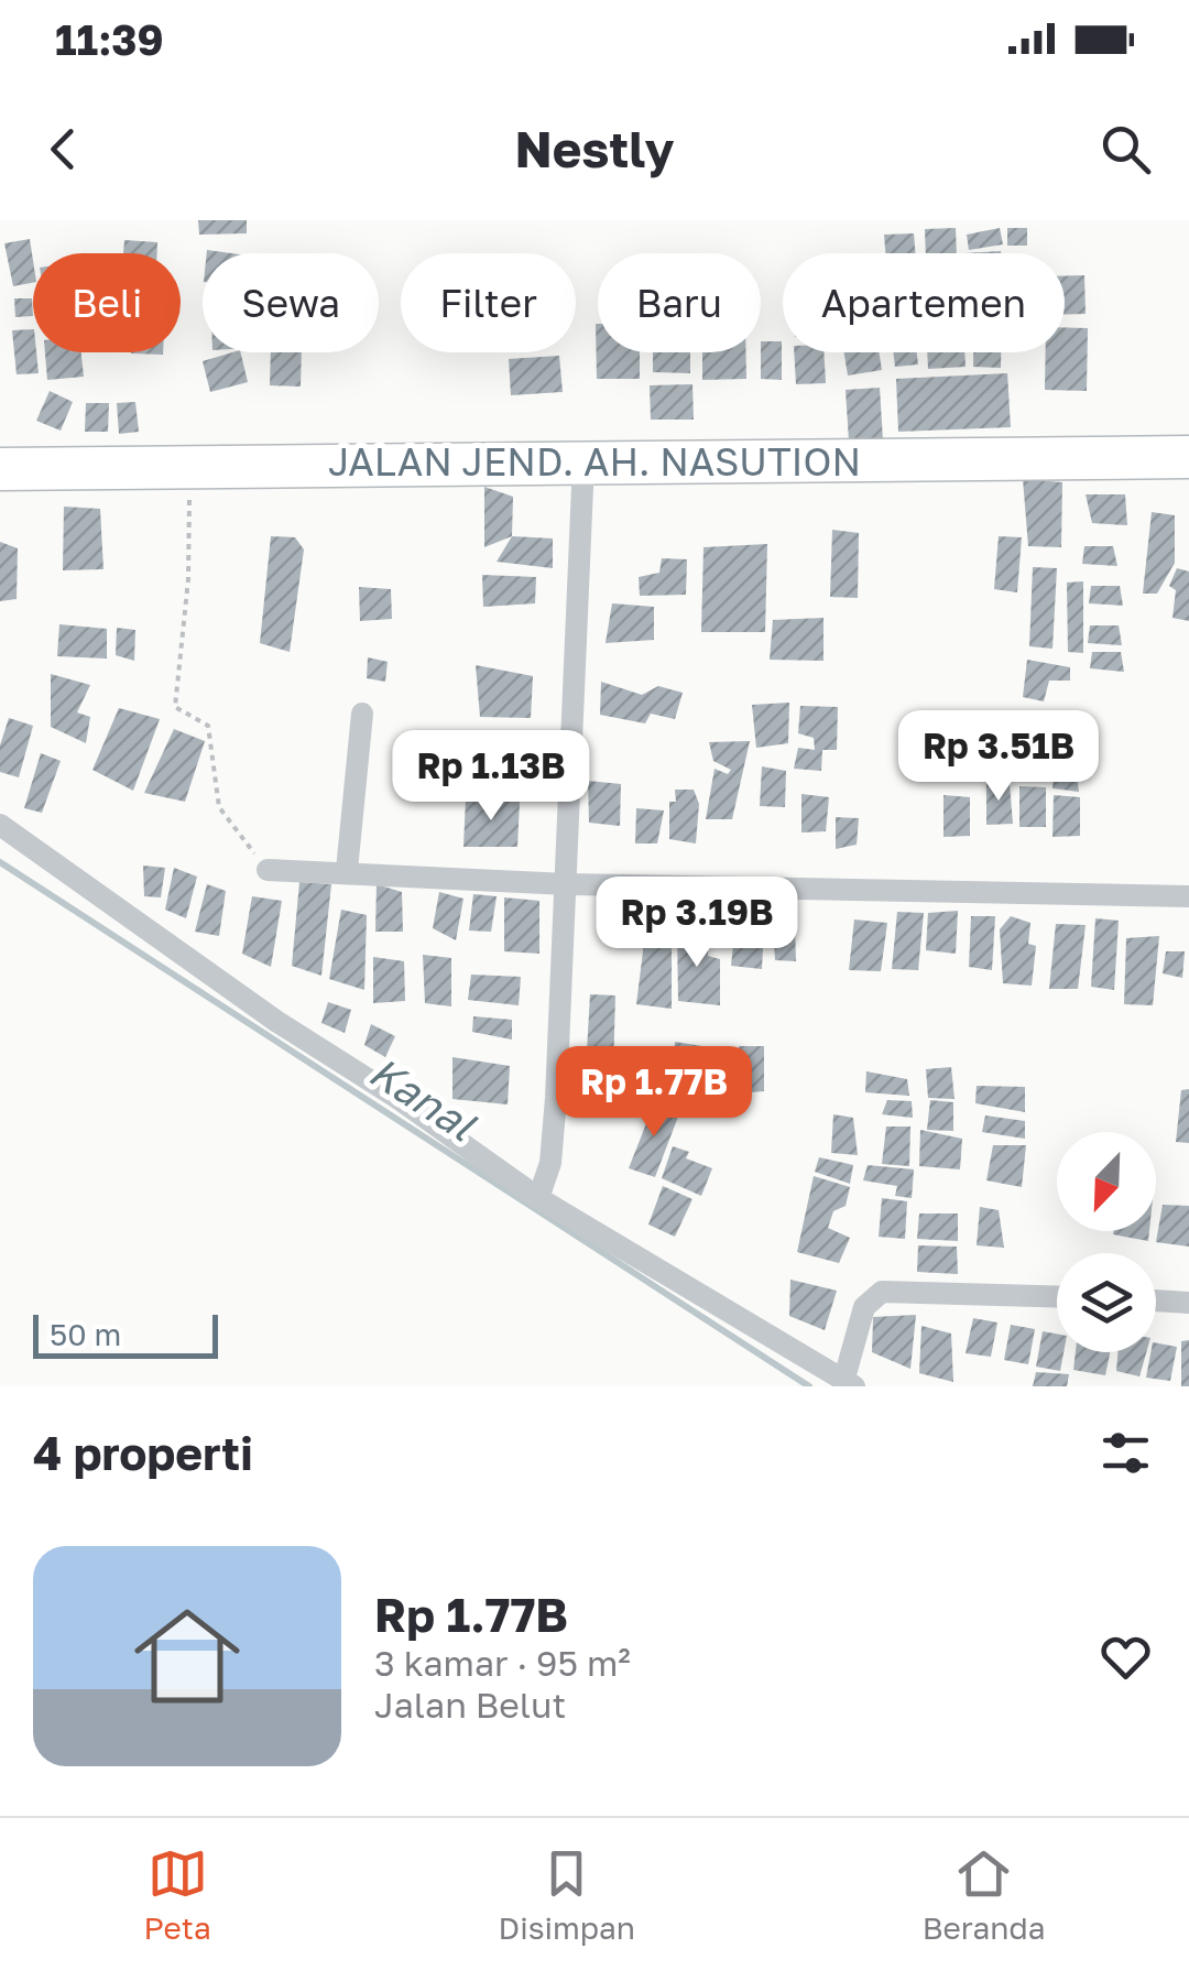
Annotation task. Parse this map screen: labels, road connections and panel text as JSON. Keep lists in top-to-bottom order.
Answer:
{
  "streets": {
    "highway": ["JALAN JEND. AH. NASUTION"]
  },
  "water": ["Kanal"],
  "scale_bar": "50 m",
  "north": "bottom left",
  "page": {
    "status": "11:39",
    "header": "Nestly",
    "chip": [
      "Beli",
      "Sewa",
      "Filter",
      "Baru",
      "Apartemen"
    ],
    "price": [
      "Rp 3.51B",
      "Rp 1.13B",
      "Rp 3.19B",
      "Rp 1.77B"
    ],
    "scale": "50 m",
    "heading": "4 properti",
    "list": [
      {
        "name": "Rp 1.77B",
        "note": "3 kamar · 95 m² · Jalan Belut"
      }
    ],
    "tabs": ["Peta", "Disimpan", "Beranda"]
  }
}
